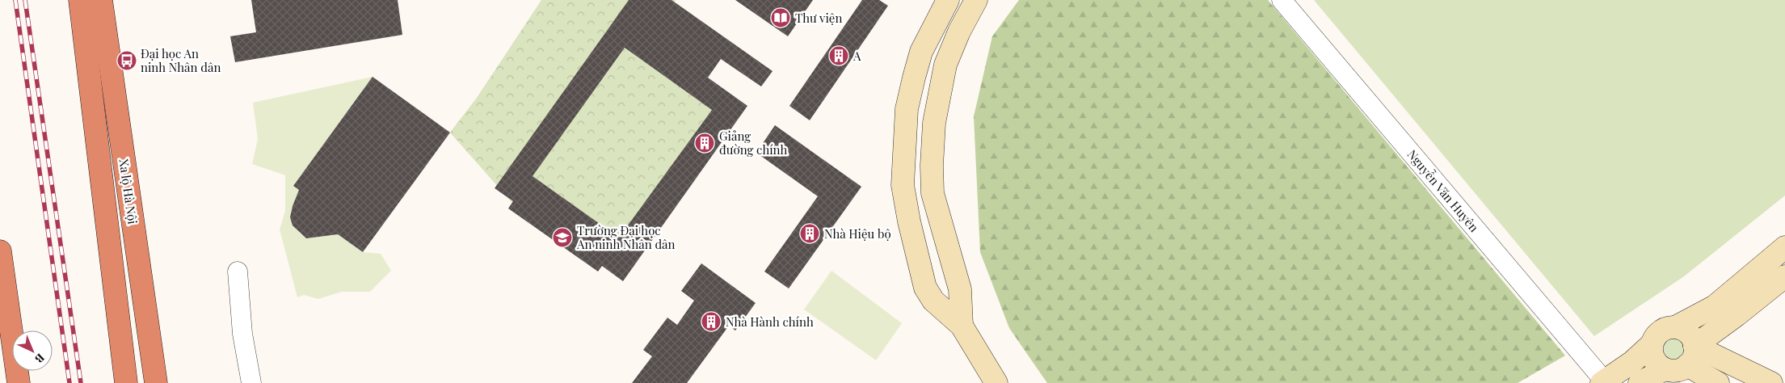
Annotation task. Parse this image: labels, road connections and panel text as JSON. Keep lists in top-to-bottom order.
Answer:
{
  "streets": {
    "highway": ["Xa lộ Hà Nội"],
    "street": ["Nguyễn Văn Huyên"]
  },
  "places": {
    "library": ["Thư viện"],
    "building": [
      "A",
      "Giảng đường chính",
      "Nhà Hiệu bộ",
      "Nhà Hành chính"
    ],
    "bus stop": ["Đại học An ninh Nhân dân"],
    "school or university": ["Trường Đại học An ninh Nhân dân"]
  },
  "north": "bottom right"
}
